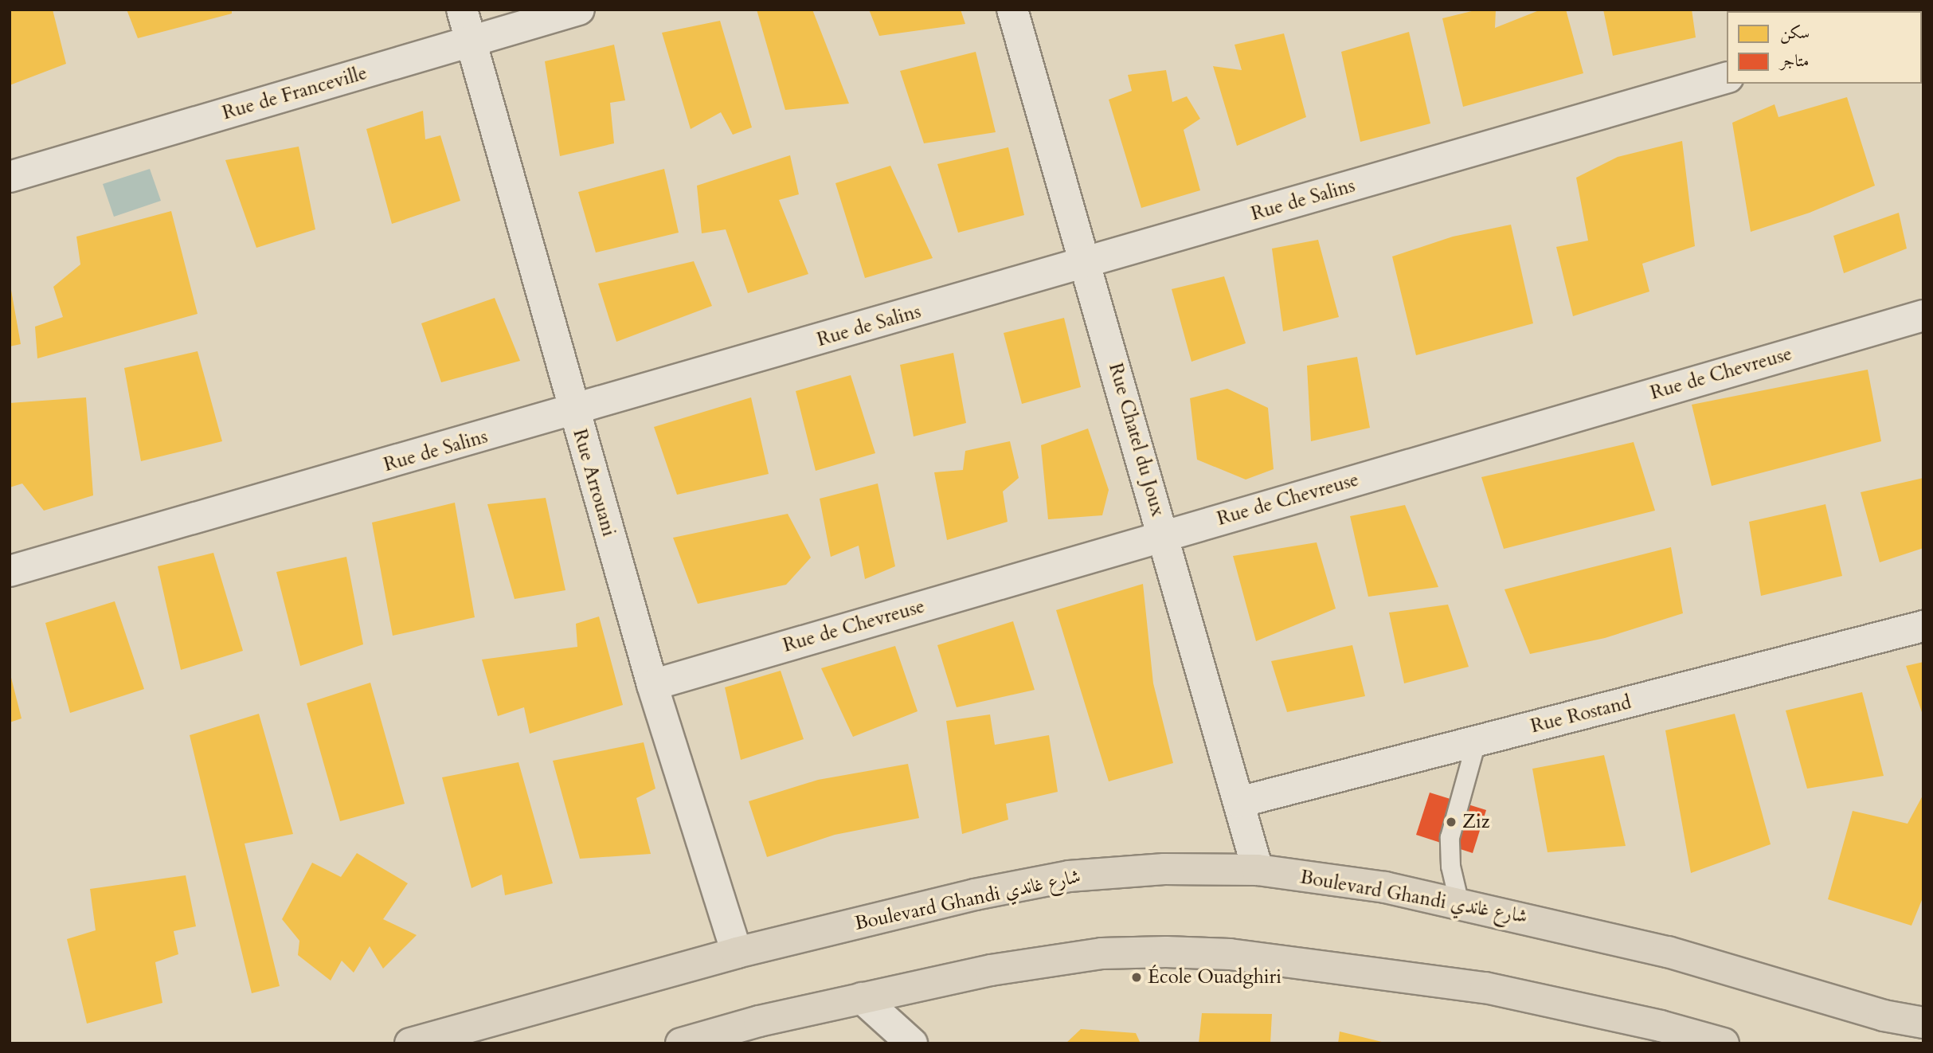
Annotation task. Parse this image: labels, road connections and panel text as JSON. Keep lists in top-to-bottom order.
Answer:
{
  "streets": {
    "main road": ["Boulevard Ghandi شارع غاندي"],
    "street": [
      "Rue de Franceville",
      "Rue de Salins",
      "Rue de Chevreuse",
      "Rue Chatel du Joux",
      "Rue Arrouani",
      "Rue Rostand"
    ]
  },
  "crossings": [
    ["Rue de Franceville", "Rue Arrouani"],
    ["Rue de Salins", "Rue Chatel du Joux"],
    ["Rue de Salins", "Rue Arrouani"],
    ["Rue de Chevreuse", "Rue Chatel du Joux"],
    ["Rue de Chevreuse", "Rue Arrouani"],
    ["Rue Chatel du Joux", "Rue Rostand"],
    ["Rue Chatel du Joux", "Boulevard Ghandi شارع غاندي"],
    ["Rue Arrouani", "Boulevard Ghandi شارع غاندي"]
  ],
  "places": ["Ziz", "École Ouadghiri"],
  "legend": ["سكن", "متاجر"]
}
